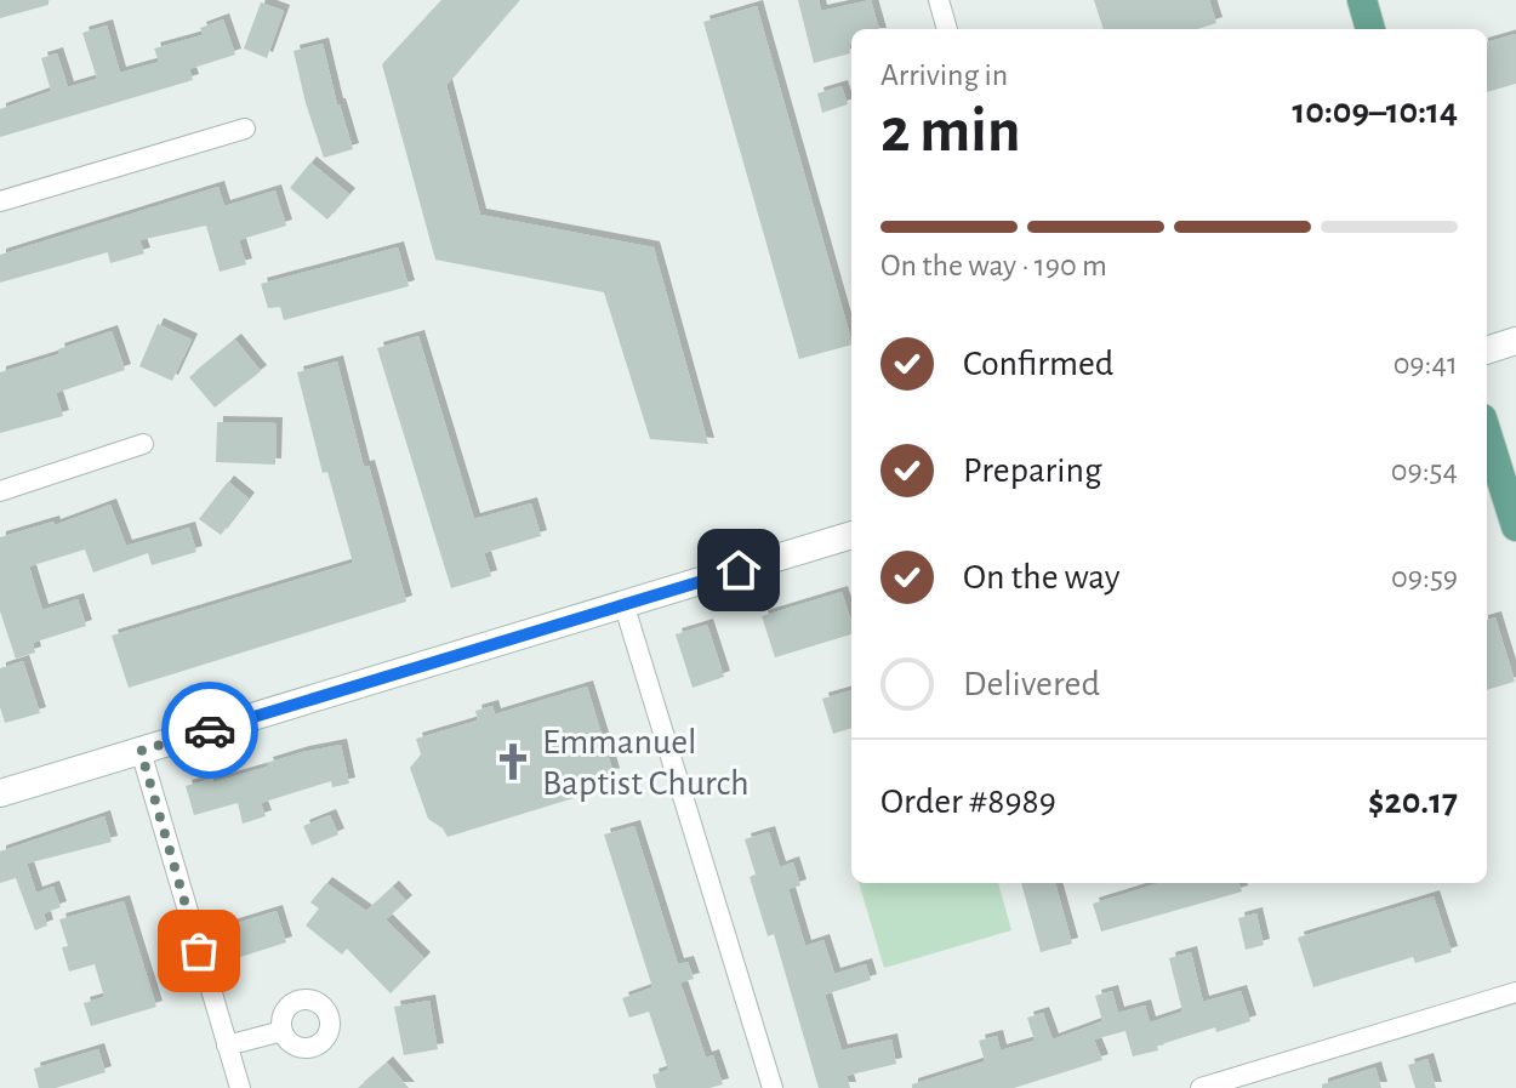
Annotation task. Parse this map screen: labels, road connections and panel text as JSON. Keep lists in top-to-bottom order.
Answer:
{
  "places": {
    "church": ["Emmanuel Baptist Church"]
  },
  "page": {
    "heading": ["2 min", "Arriving in", "10:09–10:14"],
    "panel": ["Order #8989", "$20.17"],
    "bar": "On the way · 190 m",
    "list": [
      ["Confirmed", "09:41"],
      ["Preparing", "09:54"],
      ["On the way", "09:59"],
      "Delivered"
    ]
  }
}
